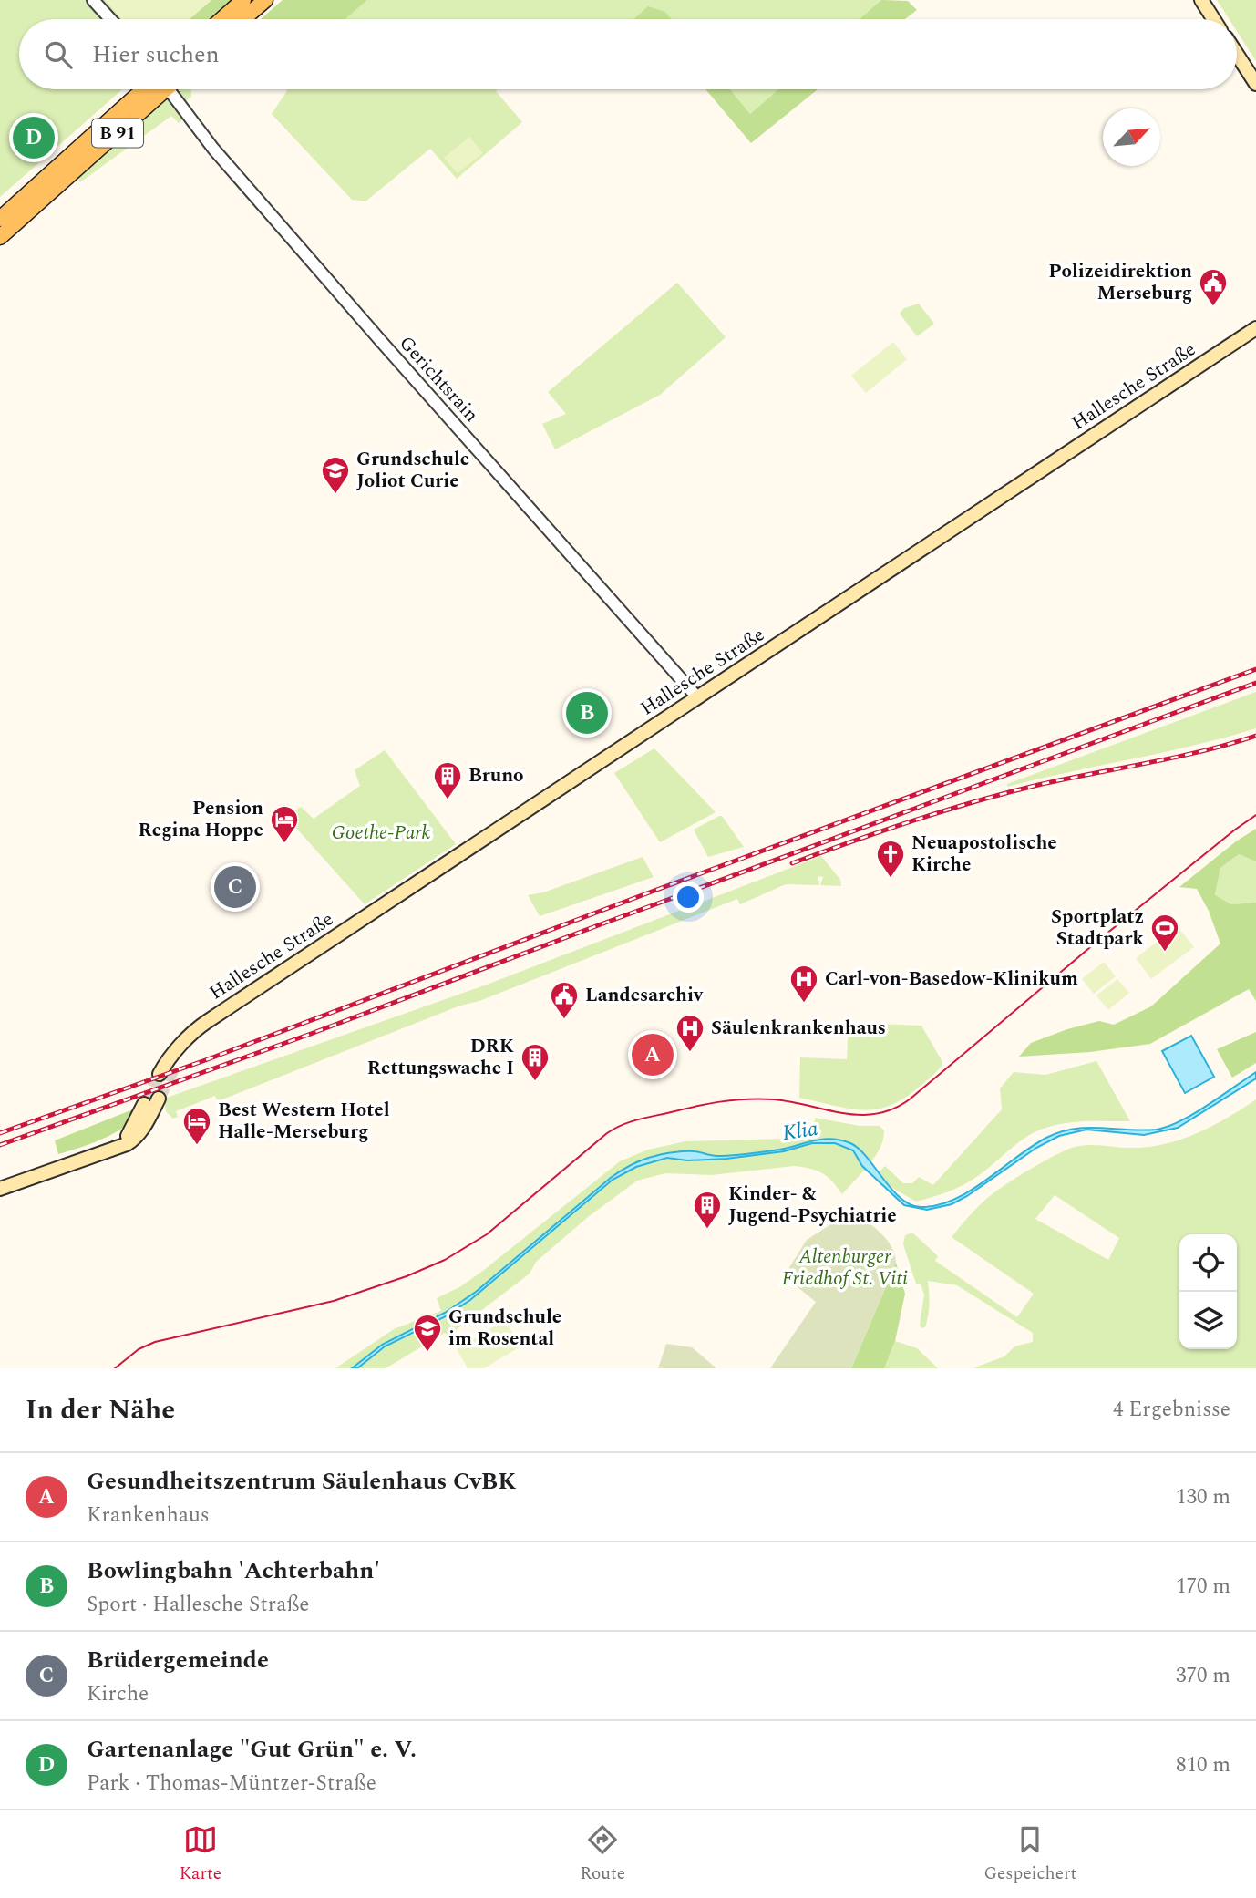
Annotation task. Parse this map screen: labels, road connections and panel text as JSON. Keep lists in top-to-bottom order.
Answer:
{
  "streets": {
    "main road": ["B 91", "Hallesche Straße"],
    "street": ["Gerichtsrain"]
  },
  "crossings": [
    ["Gerichtsrain", "Hallesche Straße"]
  ],
  "water": ["Klia"],
  "parks": ["Goethe-Park", "Altenburger Friedhof St. Viti"],
  "places": {
    "public building": ["Polizeidirektion Merseburg", "Landesarchiv"],
    "school or university": ["Grundschule Joliot Curie", "Grundschule im Rosental"],
    "building": ["Bruno", "DRK Rettungswache I", "Kinder- & Jugend-Psychiatrie"],
    "hotel": ["Pension Regina Hoppe", "Best Western Hotel Halle-Merseburg"],
    "church": ["Neuapostolische Kirche"],
    "sports": ["Sportplatz Stadtpark"],
    "hospital": ["Carl-von-Basedow-Klinikum", "Säulenkrankenhaus"]
  },
  "north": "top right",
  "page": {
    "search": "Hier suchen",
    "pins": [
      "D",
      "B",
      "C",
      "A"
    ],
    "heading": ["In der Nähe", "4 Ergebnisse"],
    "list": [
      {
        "mark": "A",
        "name": "Gesundheitszentrum Säulenhaus CvBK",
        "note": "Krankenhaus",
        "value": "130 m"
      },
      {
        "mark": "B",
        "name": "Bowlingbahn 'Achterbahn'",
        "note": "Sport · Hallesche Straße",
        "value": "170 m"
      },
      {
        "mark": "C",
        "name": "Brüdergemeinde",
        "note": "Kirche",
        "value": "370 m"
      },
      {
        "mark": "D",
        "name": "Gartenanlage \"Gut Grün\" e. V.",
        "note": "Park · Thomas-Müntzer-Straße",
        "value": "810 m"
      }
    ],
    "nav": ["Karte", "Route", "Gespeichert"]
  }
}
